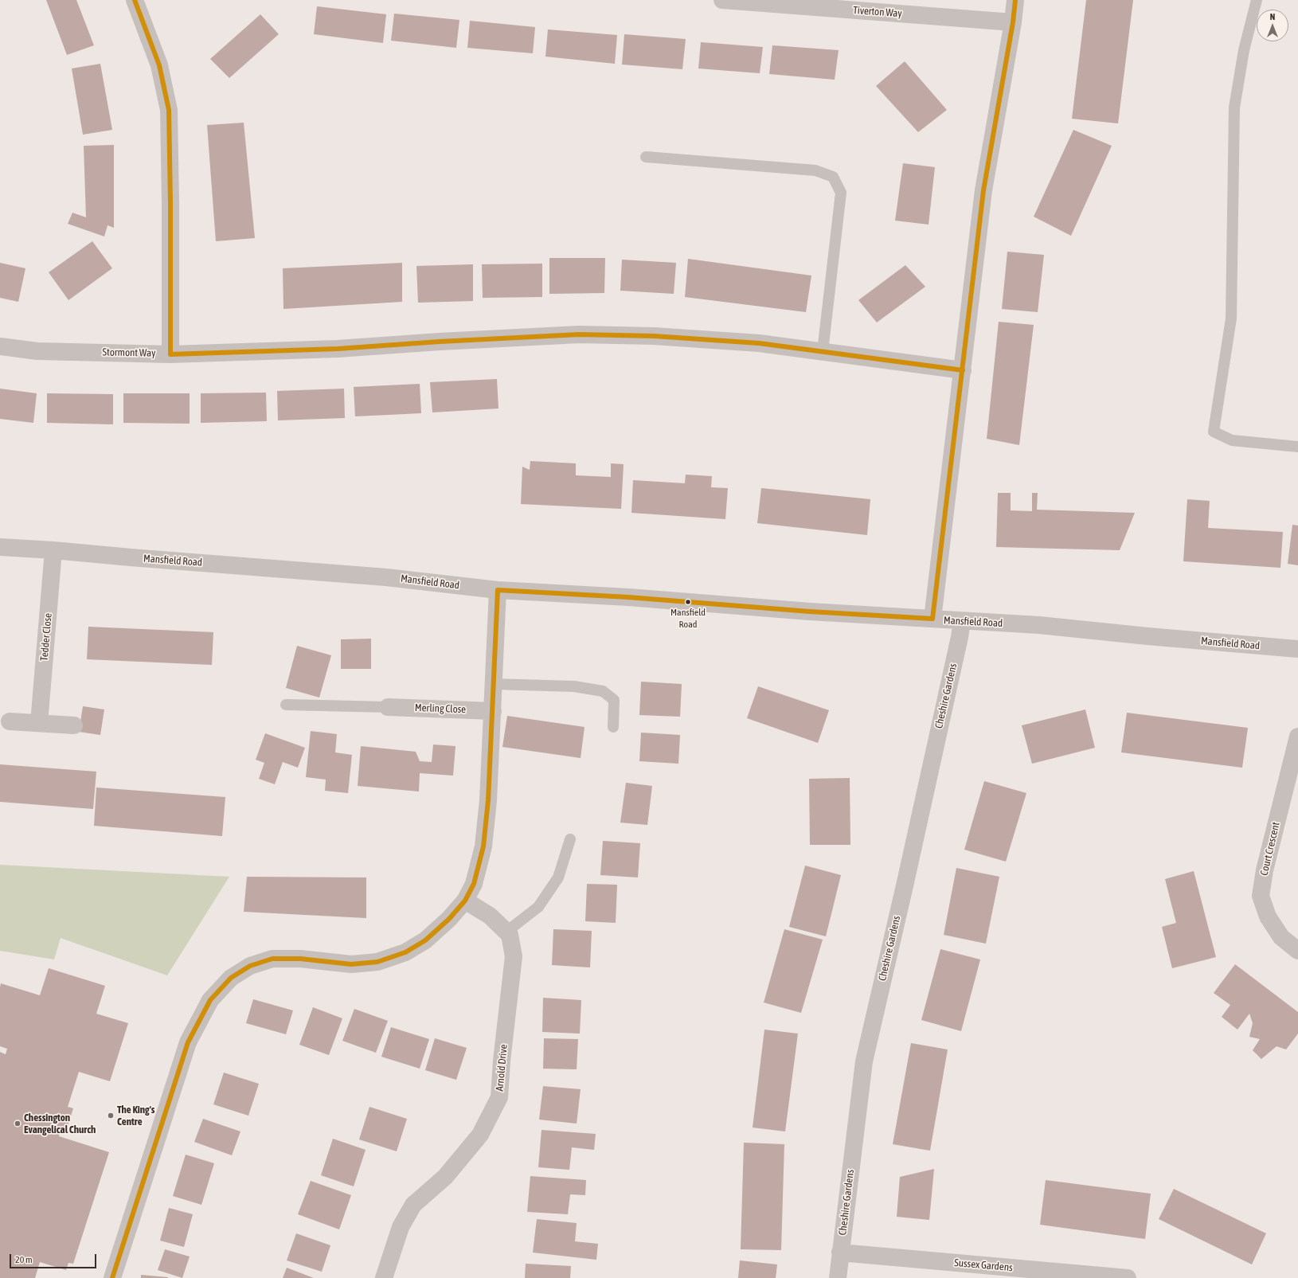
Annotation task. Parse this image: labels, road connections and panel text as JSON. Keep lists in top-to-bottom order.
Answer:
{
  "streets": {
    "street": [
      "Tiverton Way",
      "Stormont Way",
      "Mansfield Road",
      "Tedder Close",
      "Cheshire Gardens",
      "Merling Close",
      "Court Crescent",
      "Arnold Drive",
      "Sussex Gardens"
    ]
  },
  "crossings": [
    ["Mansfield Road", "Tedder Close"],
    ["Mansfield Road", "Cheshire Gardens"],
    ["Cheshire Gardens", "Sussex Gardens"]
  ],
  "places": ["Mansfield Road", "The King's Centre", "Chessington Evangelical Church"],
  "scale_bar": "20 m",
  "north": "top"
}
